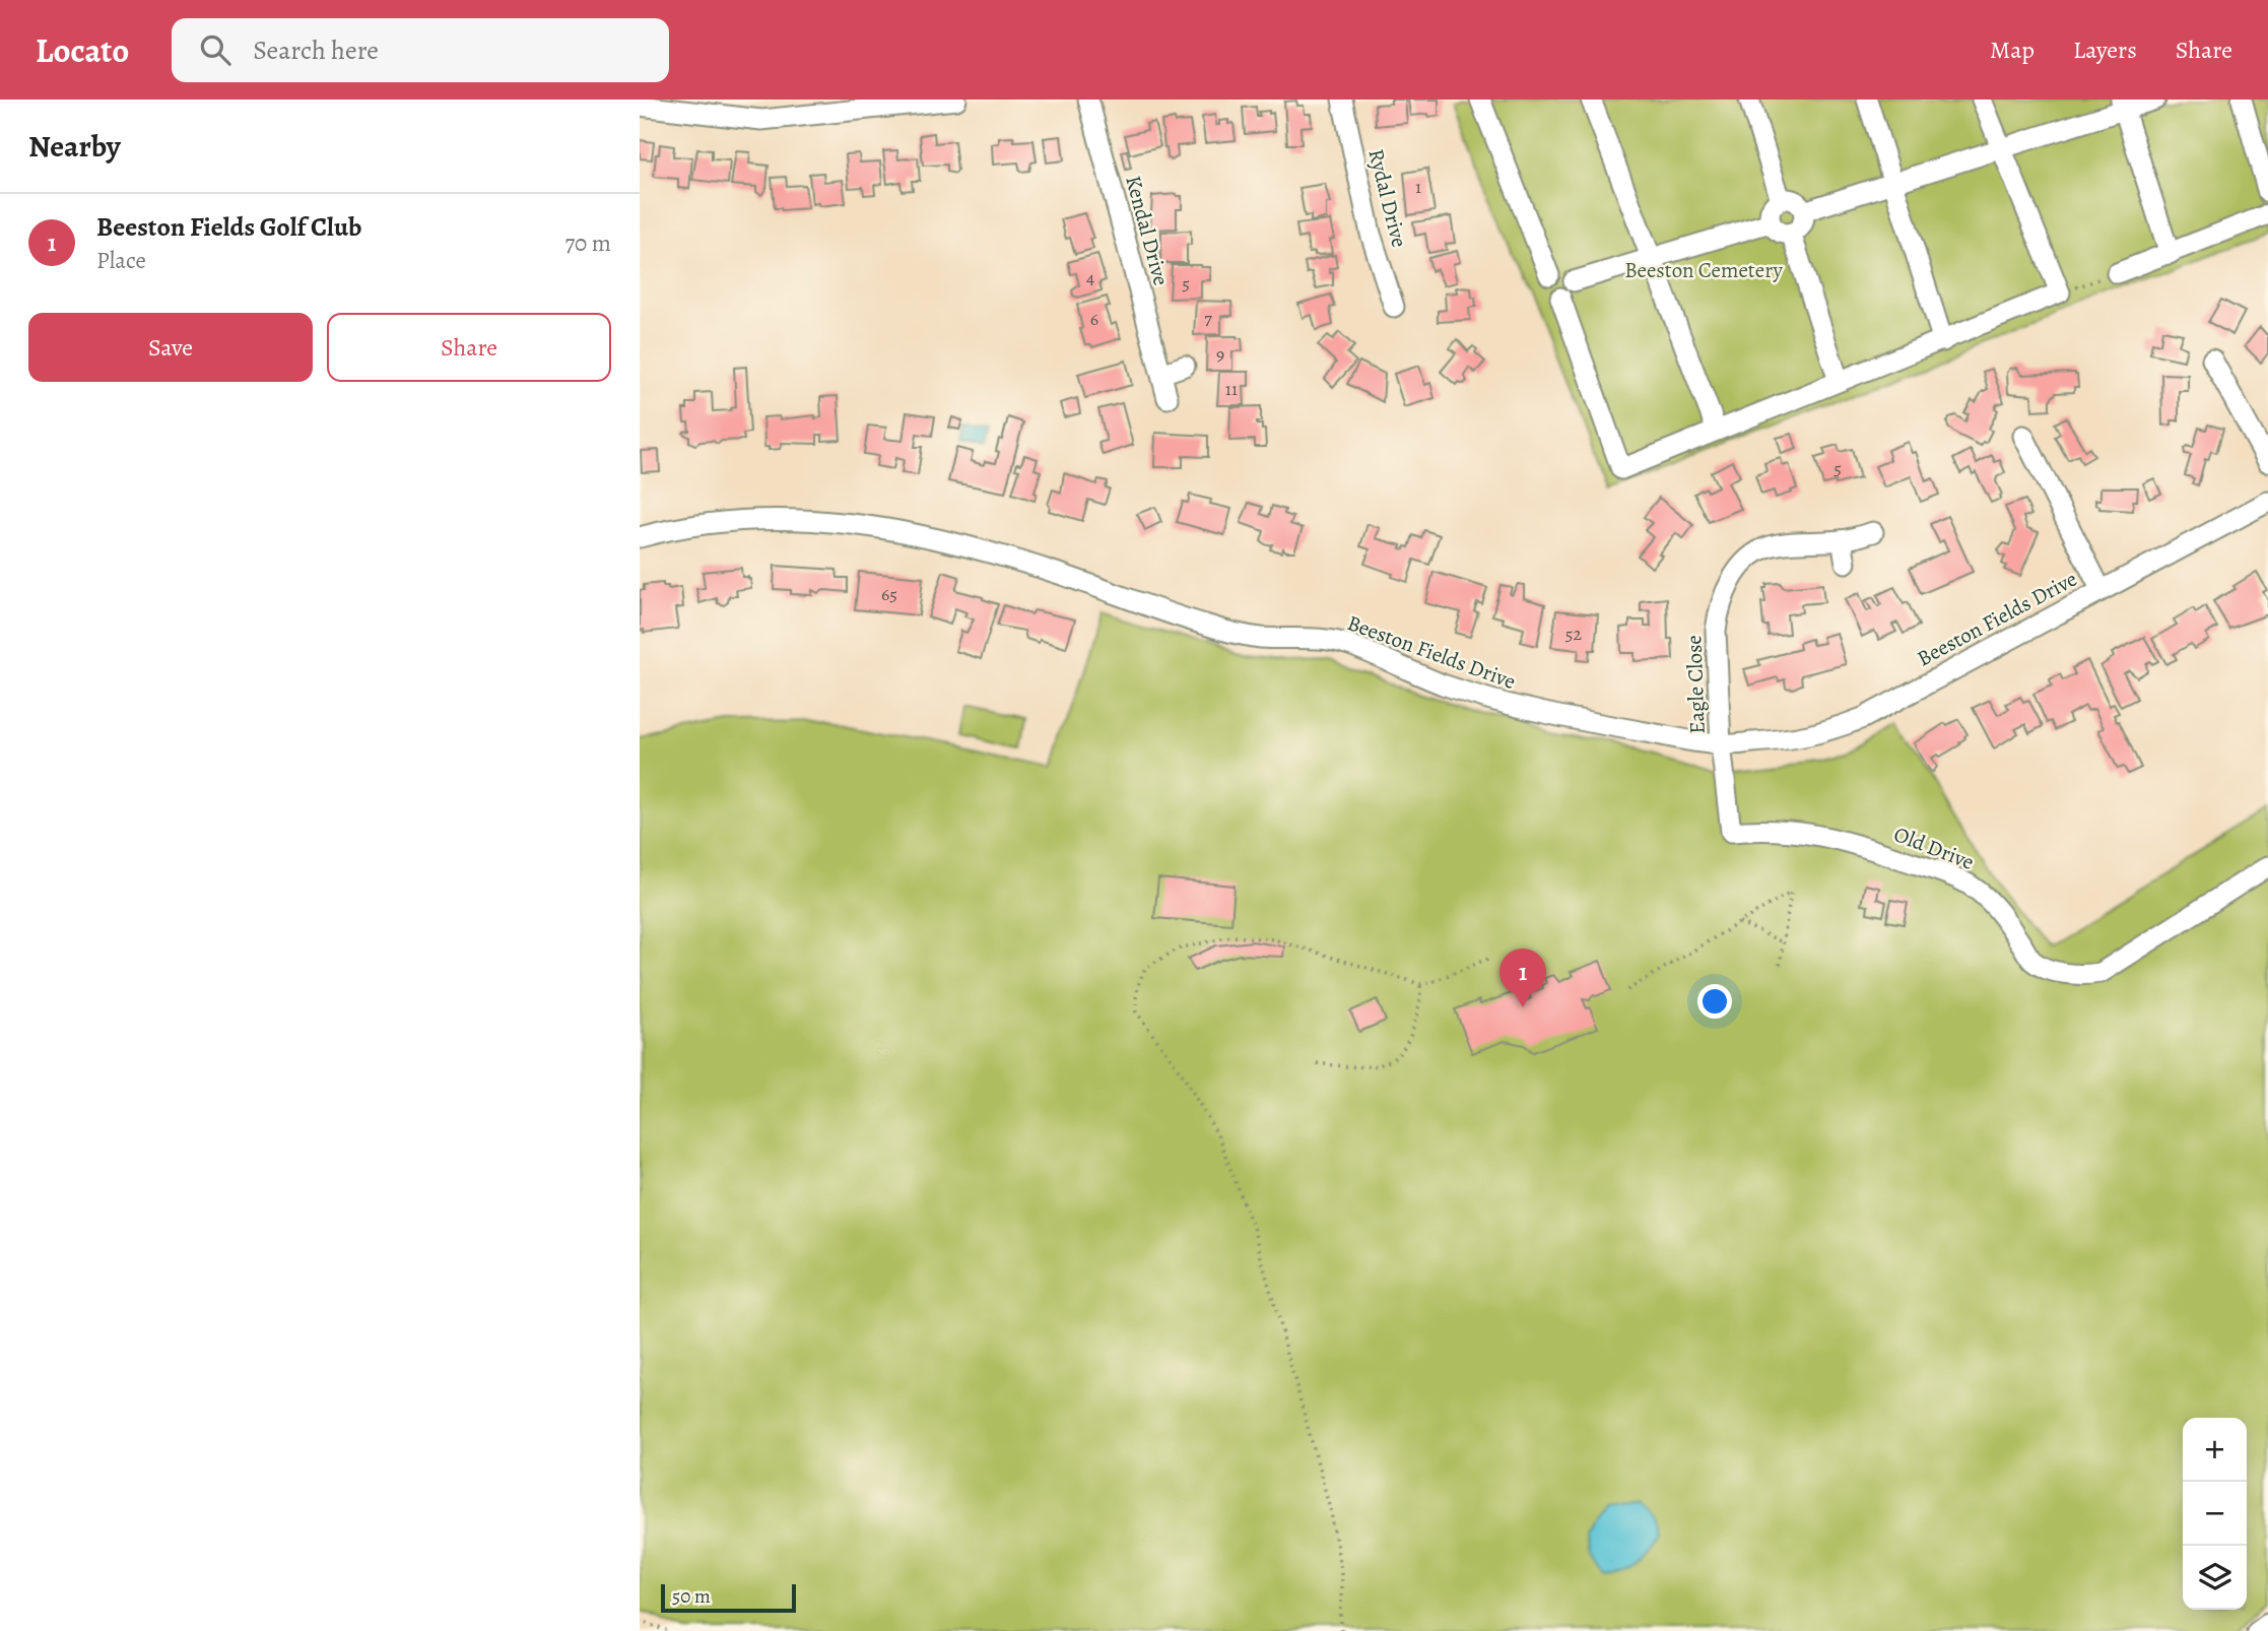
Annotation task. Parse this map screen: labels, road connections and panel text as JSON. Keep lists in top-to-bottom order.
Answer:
{
  "streets": {
    "street": [
      "Rydal Drive",
      "Kendal Drive",
      "Beeston Fields Drive",
      "Eagle Close",
      "Old Drive"
    ]
  },
  "crossings": [
    ["Beeston Fields Drive", "Eagle Close"],
    ["Eagle Close", "Old Drive"]
  ],
  "parks": ["Beeston Cemetery"],
  "house_numbers": [
    "1",
    "4",
    "5",
    "7",
    "6",
    "9",
    "11",
    "5",
    "65",
    "52"
  ],
  "scale_bar": "50 m",
  "page": {
    "header": "Locato",
    "search": "Search here",
    "nav": ["Map", "Layers", "Share"],
    "heading": "Nearby",
    "list": [
      {
        "mark": "1",
        "name": "Beeston Fields Golf Club",
        "note": "Place",
        "value": "70 m"
      }
    ],
    "buttons": ["Save", "Share"],
    "pins": "1",
    "map_buttons": ["+", "−"],
    "scale": "50 m"
  }
}
